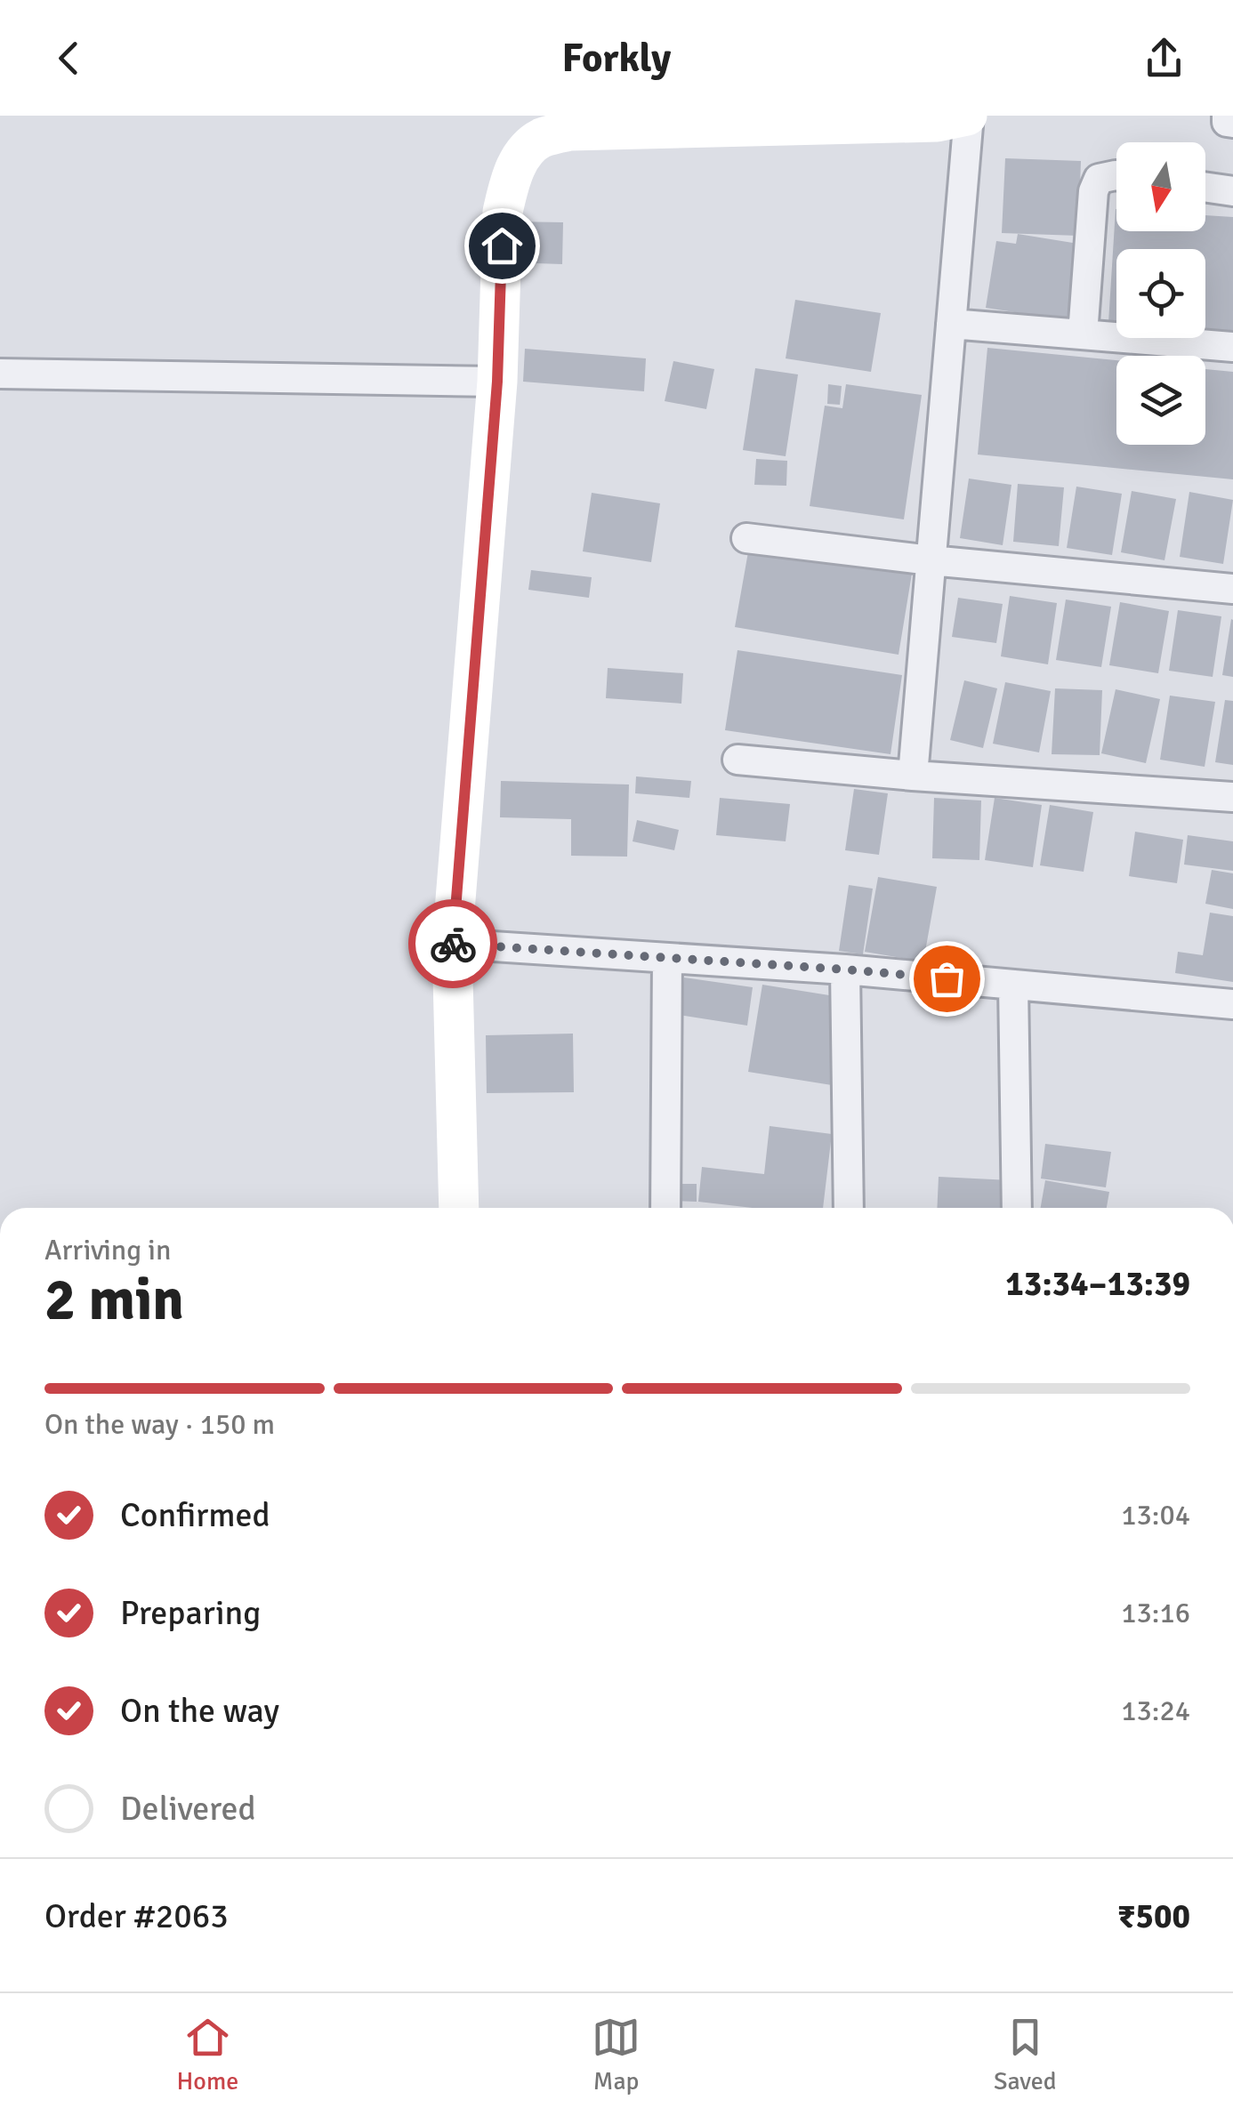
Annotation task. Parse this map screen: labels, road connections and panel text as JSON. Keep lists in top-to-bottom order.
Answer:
{
  "north": "bottom",
  "page": {
    "header": "Forkly",
    "heading": ["2 min", "Arriving in", "13:34–13:39"],
    "panel": ["Order #2063", "₹500"],
    "bar": "On the way · 150 m",
    "list": [
      ["Confirmed", "13:04"],
      ["Preparing", "13:16"],
      ["On the way", "13:24"],
      "Delivered"
    ],
    "tabs": ["Home", "Map", "Saved"]
  }
}
